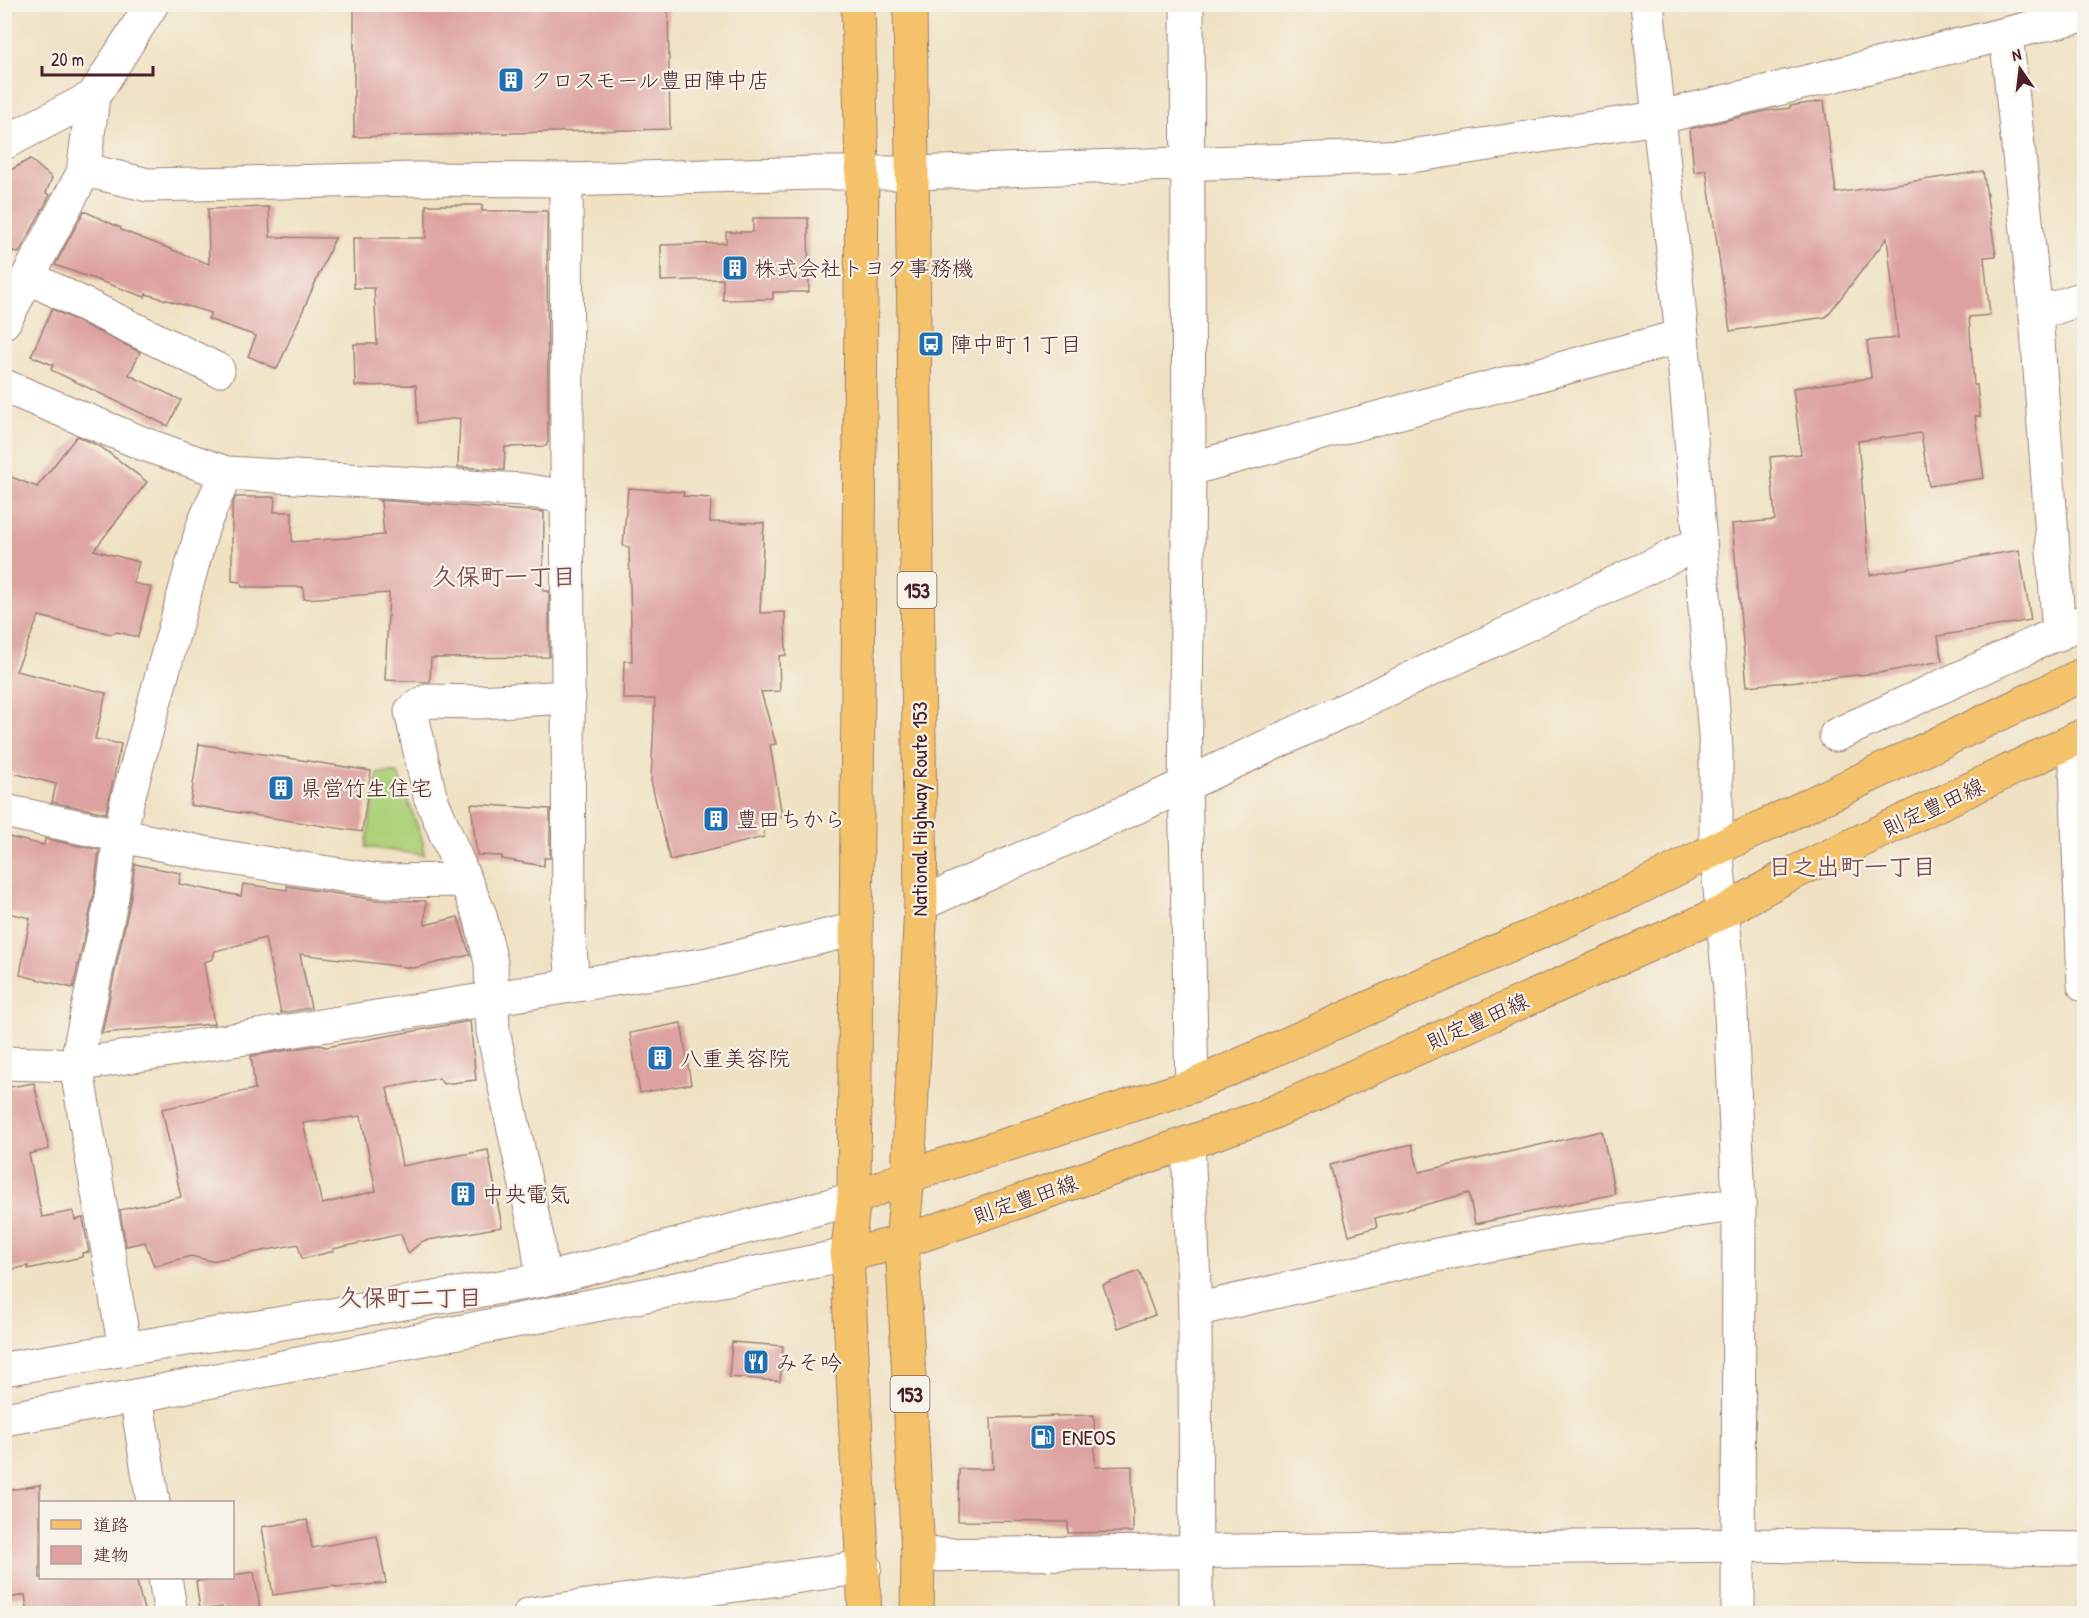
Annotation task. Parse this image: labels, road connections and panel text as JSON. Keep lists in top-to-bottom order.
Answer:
{
  "streets": {
    "main road": ["153", "則定豊田線", "National Highway Route 153"]
  },
  "crossings": [
    ["則定豊田線", "National Highway Route 153"]
  ],
  "districts": ["久保町一丁目", "日之出町一丁目", "久保町二丁目"],
  "places": {
    "building": [
      "クロスモール豊田陣中店",
      "株式会社トヨタ事務機",
      "県営竹生住宅",
      "豊田ちから",
      "八重美容院",
      "中央電気"
    ],
    "bus stop": ["陣中町１丁目"],
    "restaurant": ["みそ吟"],
    "fuel station": ["ENEOS"]
  },
  "legend": ["道路", "建物"],
  "scale_bar": "20 m",
  "north": "top"
}
